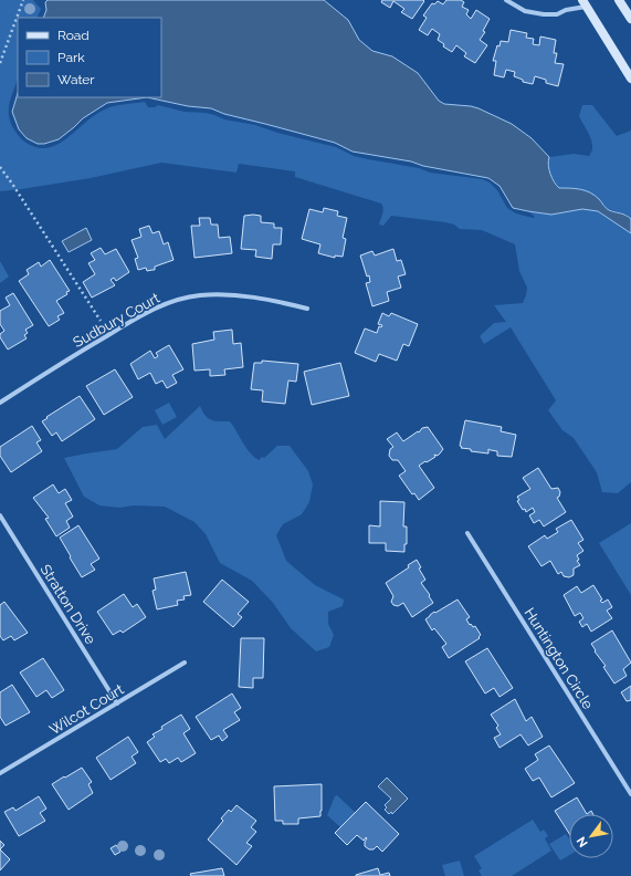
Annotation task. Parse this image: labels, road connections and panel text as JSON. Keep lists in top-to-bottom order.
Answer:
{
  "streets": {
    "street": [
      "Sudbury Court",
      "Stratton Drive",
      "Huntington Circle",
      "Wilcot Court"
    ]
  },
  "crossings": [
    ["Stratton Drive", "Wilcot Court"]
  ],
  "legend": ["Road", "Park", "Water"],
  "north": "bottom left"
}
